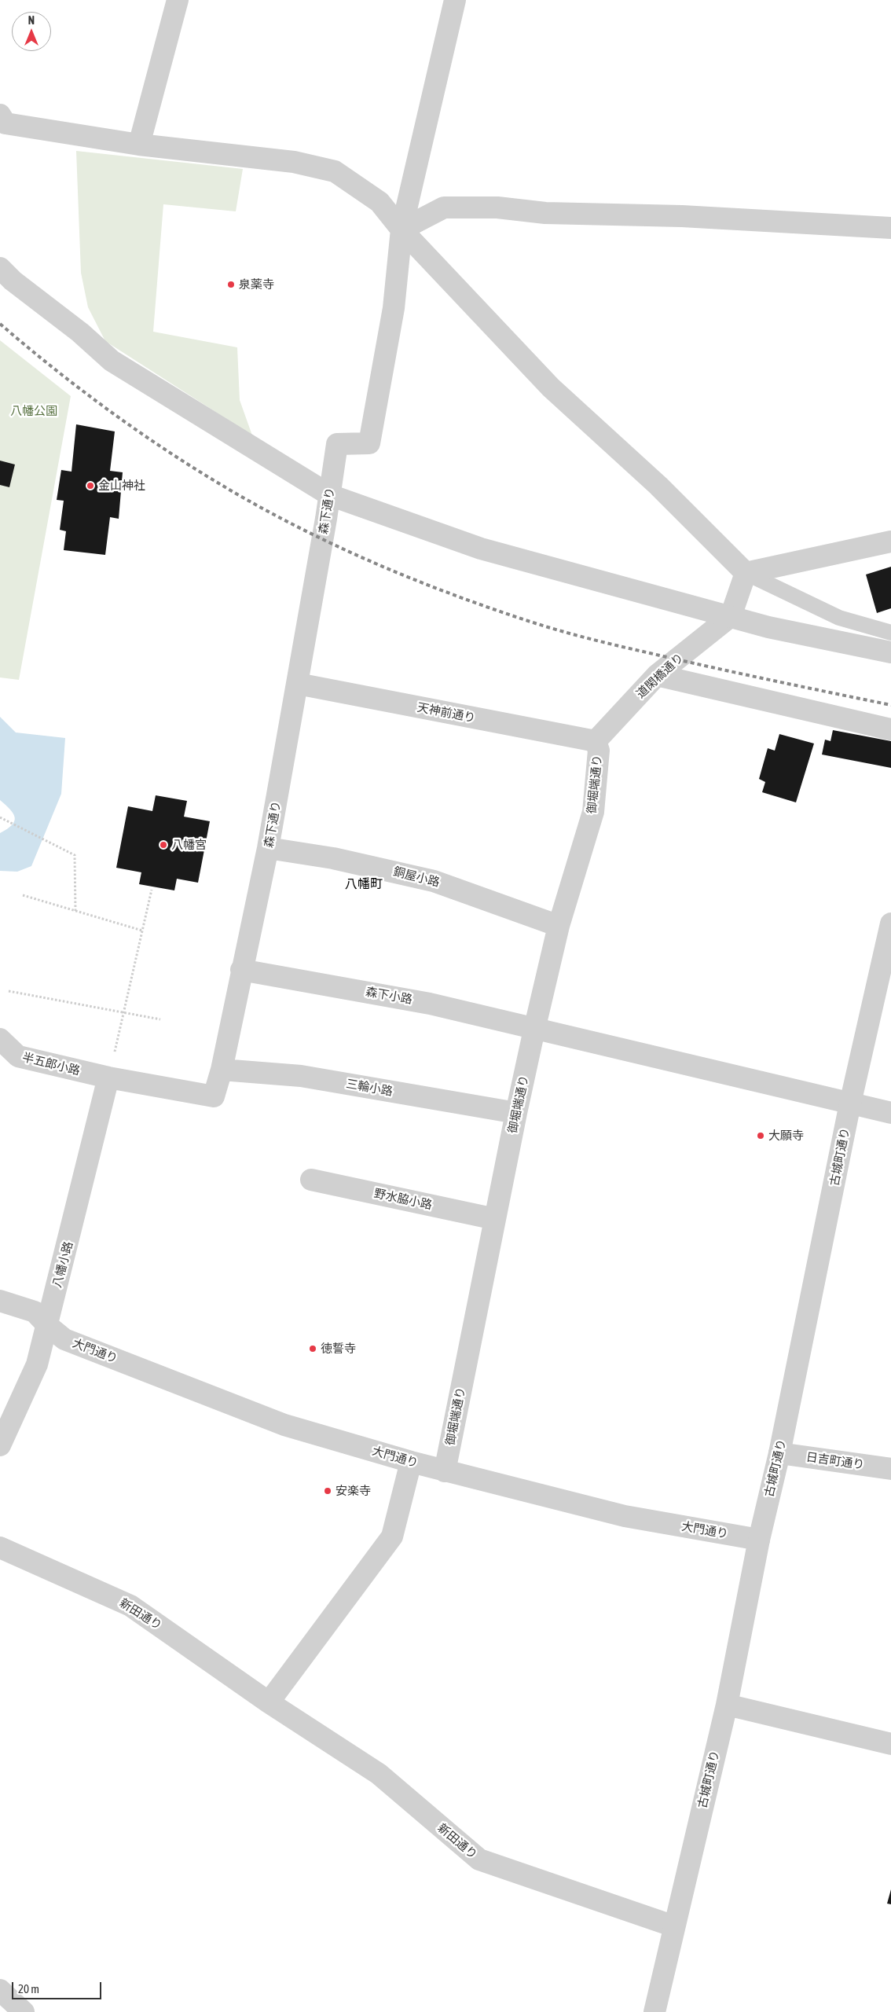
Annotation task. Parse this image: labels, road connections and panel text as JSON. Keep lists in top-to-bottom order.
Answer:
{
  "streets": {
    "street": [
      "森下通り",
      "道閑橋通り",
      "天神前通り",
      "御堀端通り",
      "銅屋小路",
      "森下小路",
      "半五郎小路",
      "三輪小路",
      "古城町通り",
      "野水脇小路",
      "八幡小路",
      "大門通り",
      "日吉町通り",
      "新田通り"
    ]
  },
  "crossings": [
    ["森下通り", "天神前通り"],
    ["森下通り", "銅屋小路"],
    ["森下通り", "森下小路"],
    ["森下通り", "半五郎小路"],
    ["森下通り", "三輪小路"],
    ["森下通り", "八幡小路"],
    ["道閑橋通り", "天神前通り"],
    ["道閑橋通り", "御堀端通り"],
    ["天神前通り", "御堀端通り"],
    ["御堀端通り", "銅屋小路"],
    ["御堀端通り", "森下小路"],
    ["御堀端通り", "三輪小路"],
    ["御堀端通り", "野水脇小路"],
    ["御堀端通り", "大門通り"],
    ["森下小路", "古城町通り"],
    ["半五郎小路", "八幡小路"],
    ["古城町通り", "大門通り"],
    ["古城町通り", "日吉町通り"],
    ["古城町通り", "新田通り"],
    ["八幡小路", "大門通り"]
  ],
  "districts": ["八幡町"],
  "parks": ["八幡公園"],
  "places": [
    "泉薬寺",
    "金山神社",
    "八幡宮",
    "大願寺",
    "徳誓寺",
    "安楽寺"
  ],
  "scale_bar": "20 m",
  "north": "top"
}
